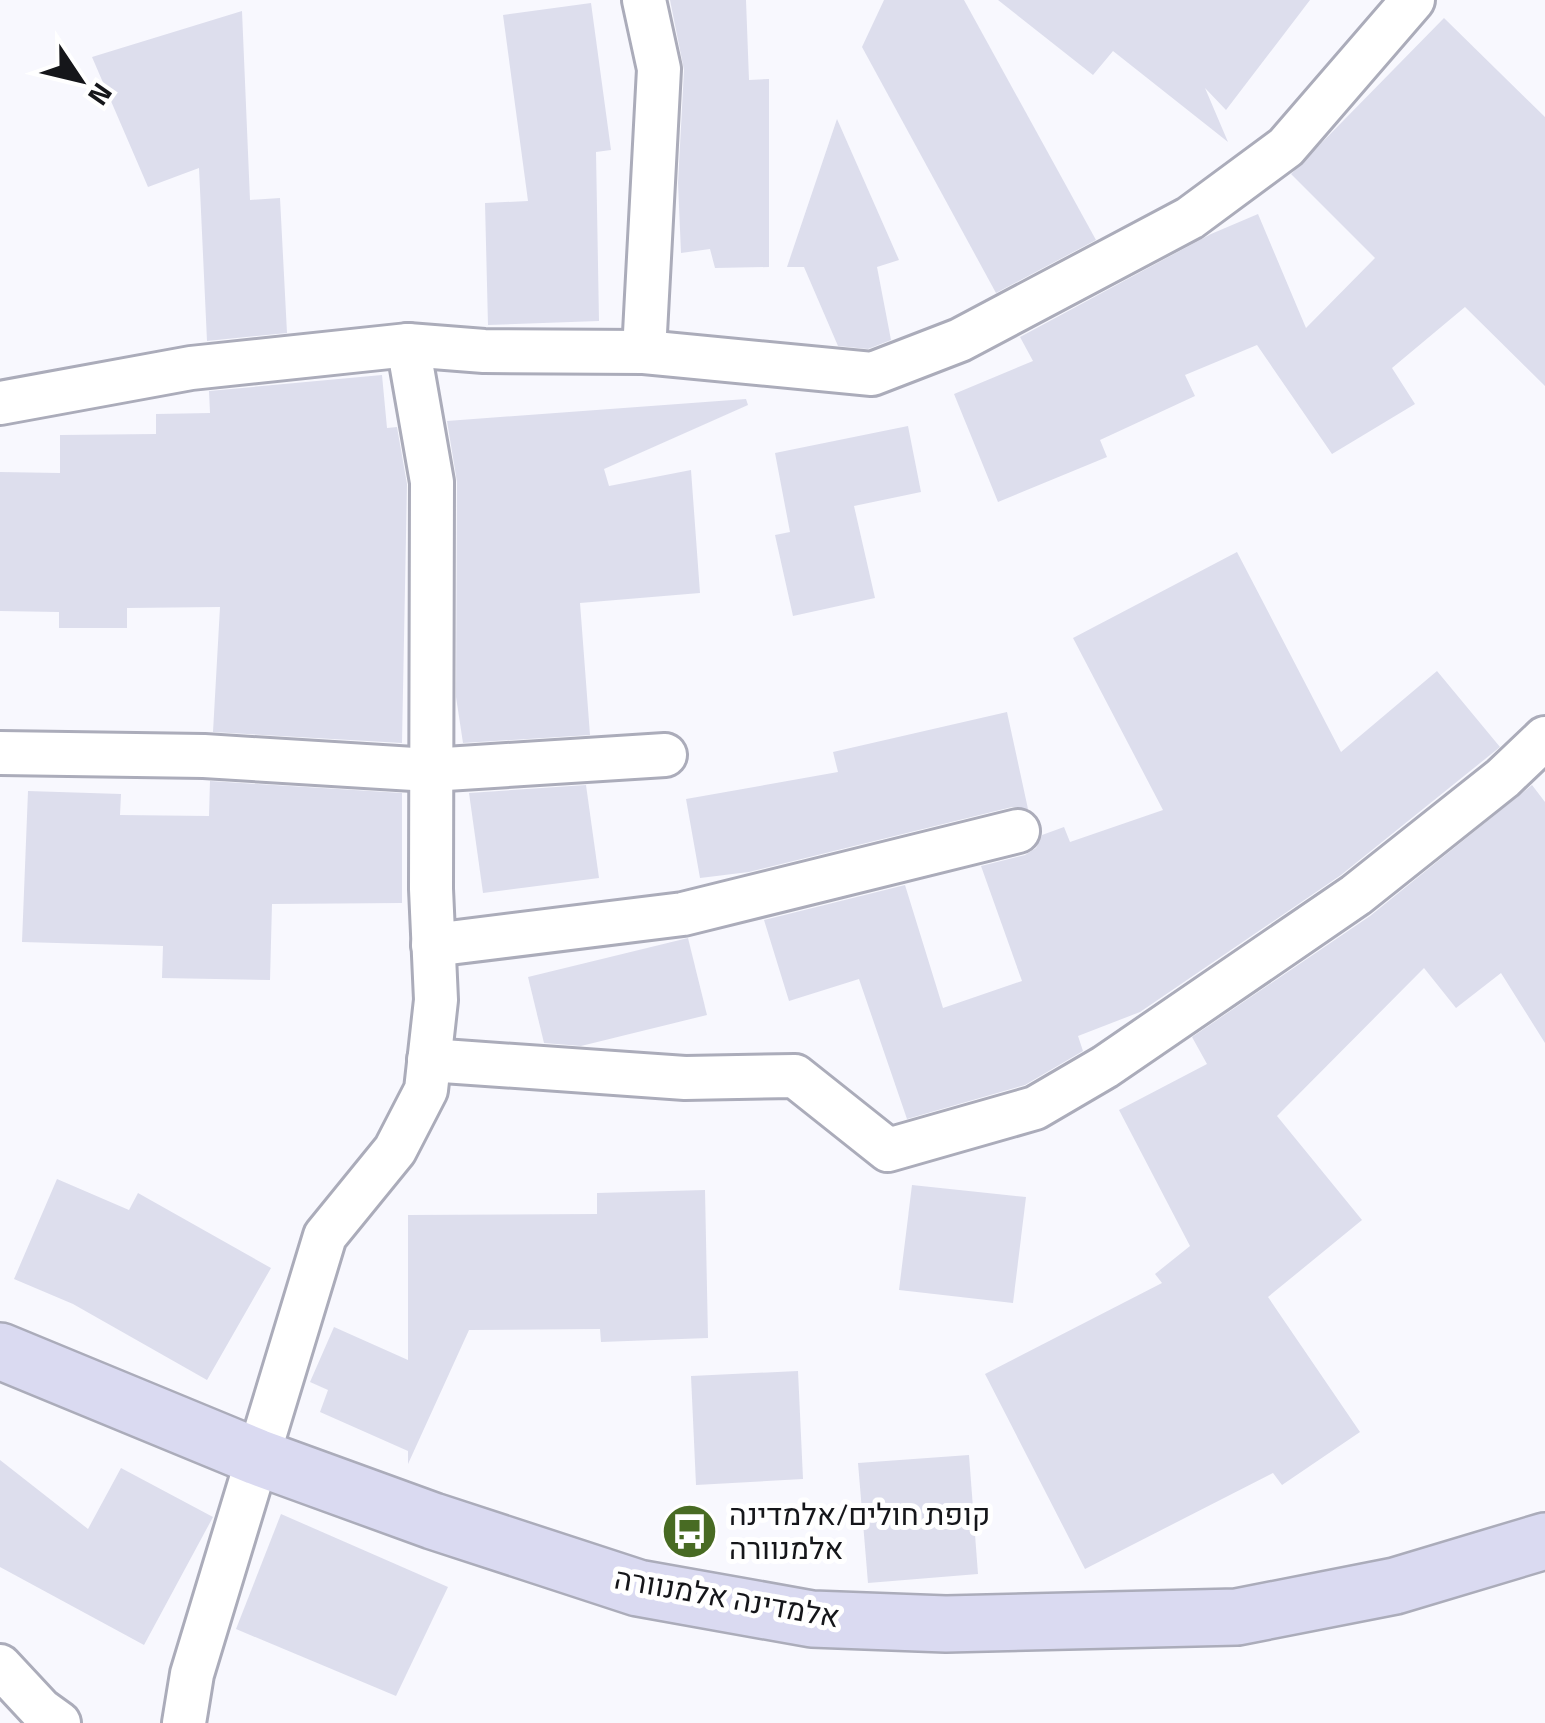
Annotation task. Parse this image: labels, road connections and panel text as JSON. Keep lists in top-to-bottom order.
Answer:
{
  "streets": {
    "street": ["אלמדינה אלמנוורה"]
  },
  "places": {
    "bus stop": ["קופת חולים/אלמדינה אלמנוורה"]
  },
  "north": "bottom right"
}
